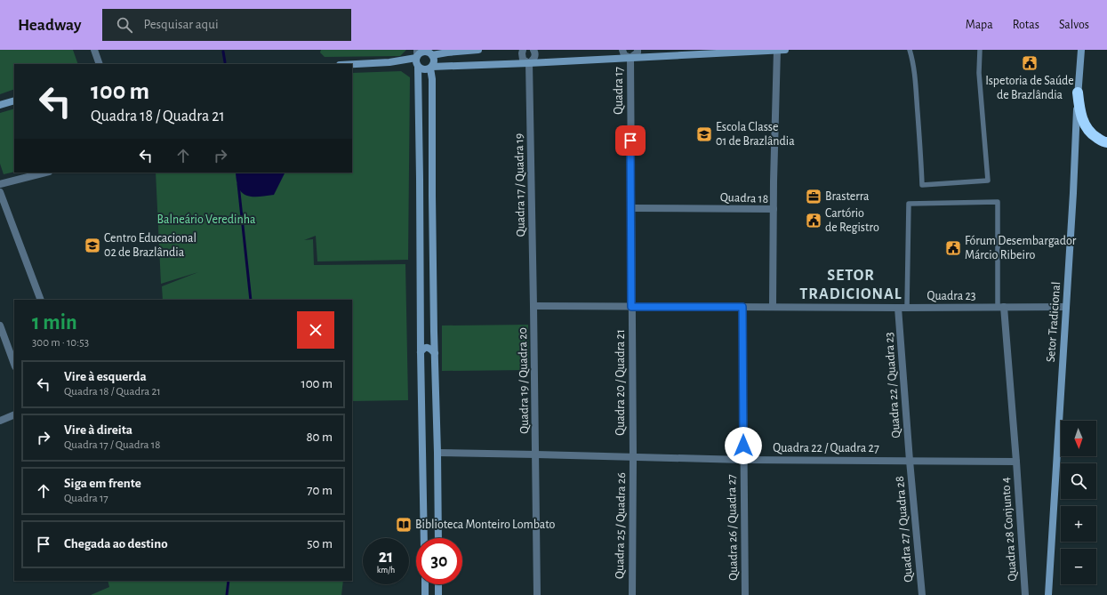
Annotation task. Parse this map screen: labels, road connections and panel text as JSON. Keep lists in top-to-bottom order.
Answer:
{
  "streets": {
    "street": [
      "Quadra 17",
      "Quadra 17 / Quadra 19",
      "Quadra 18",
      "Quadra 23",
      "Setor Tradicional",
      "Quadra 19 / Quadra 20",
      "Quadra 20 / Quadra 21",
      "Quadra 22 / Quadra 23",
      "Quadra 22 / Quadra 27",
      "Quadra 25 / Quadra 26",
      "Quadra 26 / Quadra 27",
      "Quadra 27 / Quadra 28",
      "Quadra 28 Conjunto 4"
    ]
  },
  "crossings": [
    ["Quadra 17", "Quadra 18"],
    ["Quadra 17", "Quadra 20 / Quadra 21"],
    ["Quadra 17 / Quadra 19", "Quadra 19 / Quadra 20"],
    ["Quadra 18", "Quadra 23"],
    ["Quadra 23", "Setor Tradicional"],
    ["Quadra 23", "Quadra 22 / Quadra 23"],
    ["Quadra 23", "Quadra 28 Conjunto 4"],
    ["Quadra 19 / Quadra 20", "Quadra 22 / Quadra 27"],
    ["Quadra 20 / Quadra 21", "Quadra 22 / Quadra 27"],
    ["Quadra 20 / Quadra 21", "Quadra 25 / Quadra 26"],
    ["Quadra 22 / Quadra 23", "Quadra 22 / Quadra 27"],
    ["Quadra 22 / Quadra 23", "Quadra 27 / Quadra 28"],
    ["Quadra 22 / Quadra 27", "Quadra 25 / Quadra 26"],
    ["Quadra 22 / Quadra 27", "Quadra 26 / Quadra 27"],
    ["Quadra 22 / Quadra 27", "Quadra 27 / Quadra 28"],
    ["Quadra 22 / Quadra 27", "Quadra 28 Conjunto 4"]
  ],
  "districts": ["SETOR TRADICIONAL"],
  "parks": ["Balneário Veredinha"],
  "places": {
    "public building": ["Ispetoria de Saúde de Brazlândia", "Cartório de Registro", "Fórum Desembargador Márcio Ribeiro"],
    "school or university": ["Escola Classe 01 de Brazlândia", "Centro Educacional 02 de Brazlândia"],
    "office": ["Brasterra"],
    "library": ["Biblioteca Monteiro Lombato"]
  },
  "north": "bottom",
  "page": {
    "header": "Headway",
    "search": "Pesquisar aqui",
    "nav": ["Mapa", "Rotas", "Salvos"],
    "turn": ["100 m", "Quadra 18 / Quadra 21"],
    "heading": ["1 min", "300 m · 10:53"],
    "list": [
      {
        "name": "Vire à esquerda",
        "note": "Quadra 18 / Quadra 21",
        "value": "100 m"
      },
      {
        "name": "Vire à direita",
        "note": "Quadra 17 / Quadra 18",
        "value": "80 m"
      },
      {
        "name": "Siga em frente",
        "note": "Quadra 17",
        "value": "70 m"
      },
      {
        "name": "Chegada ao destino",
        "value": "50 m"
      }
    ],
    "map_buttons": ["+", "−"],
    "speed": "21 km/h",
    "limit": "30"
  }
}
